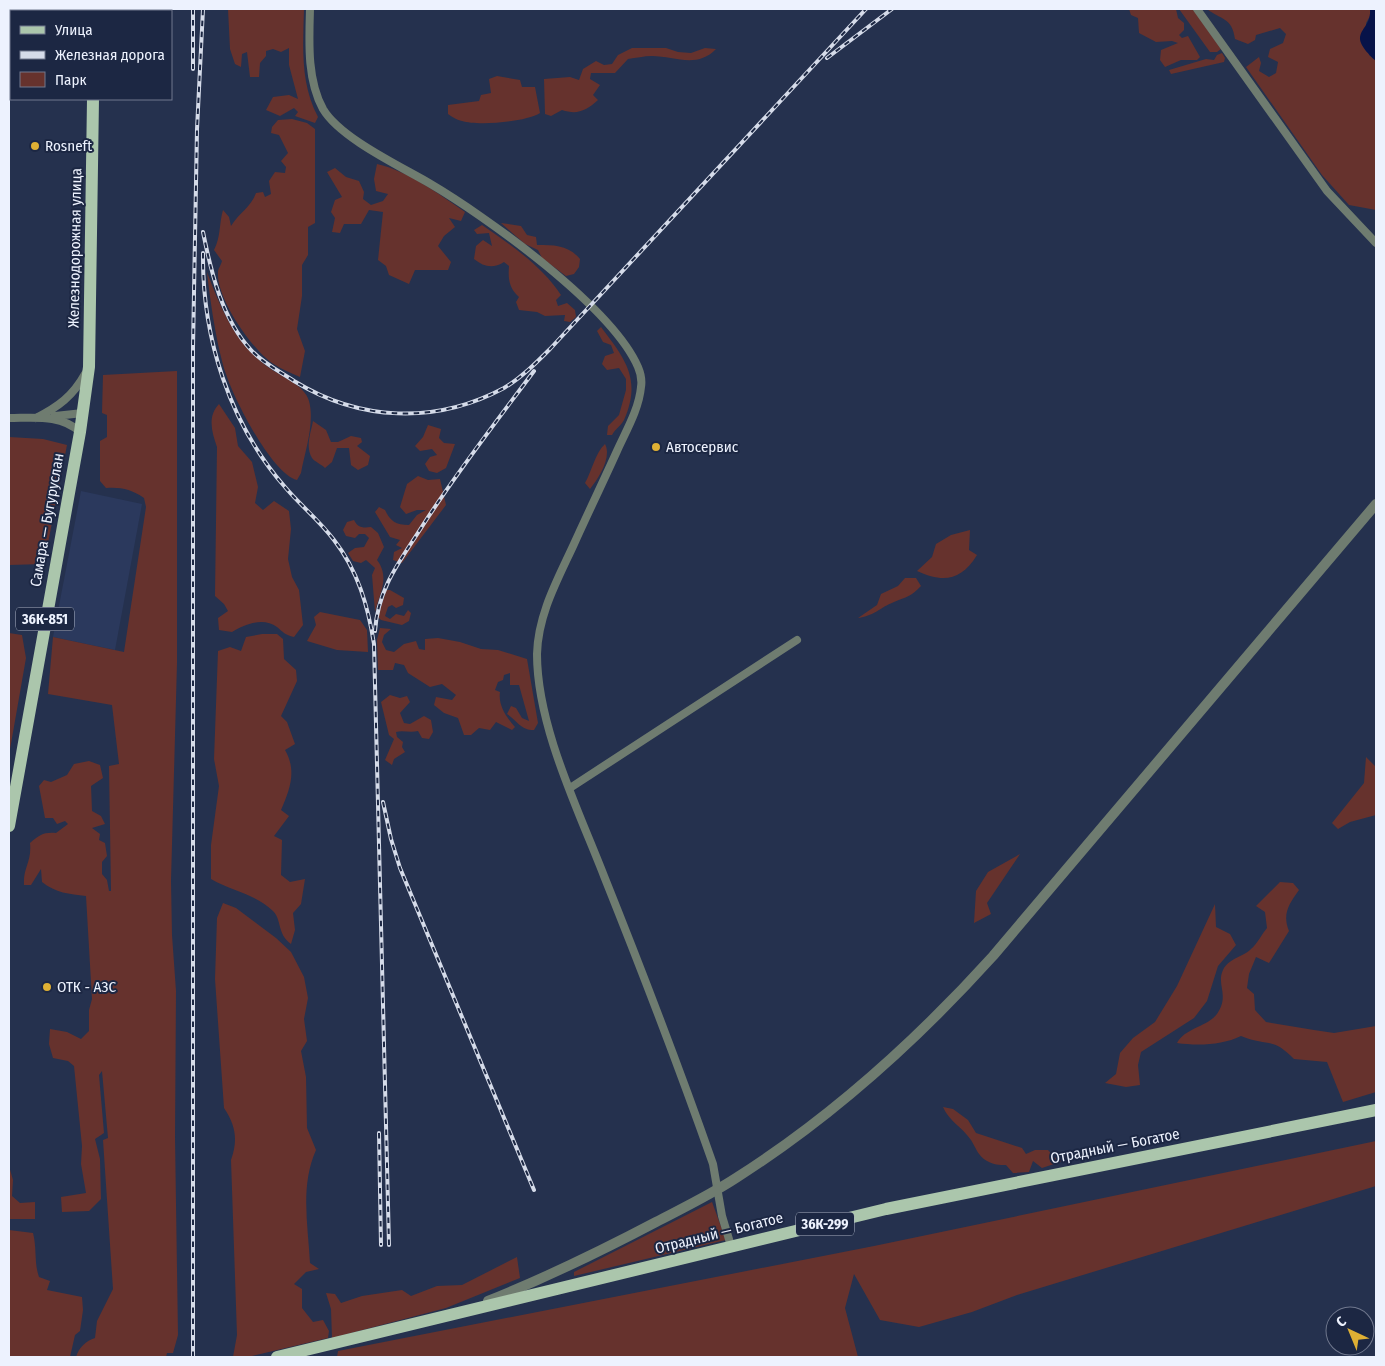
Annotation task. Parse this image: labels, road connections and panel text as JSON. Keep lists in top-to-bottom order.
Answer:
{
  "streets": {
    "main road": [
      "Железнодорожная улица",
      "Самара — Бугуруслан",
      "36К-851",
      "Отрадный — Богатое",
      "36К-299"
    ]
  },
  "crossings": [
    ["Железнодорожная улица", "Самара — Бугуруслан"]
  ],
  "places": ["Rosneft", "Автосервис", "ОТК - АЗС"],
  "legend": ["Улица", "Железная дорога", "Парк"],
  "north": "top left"
}
